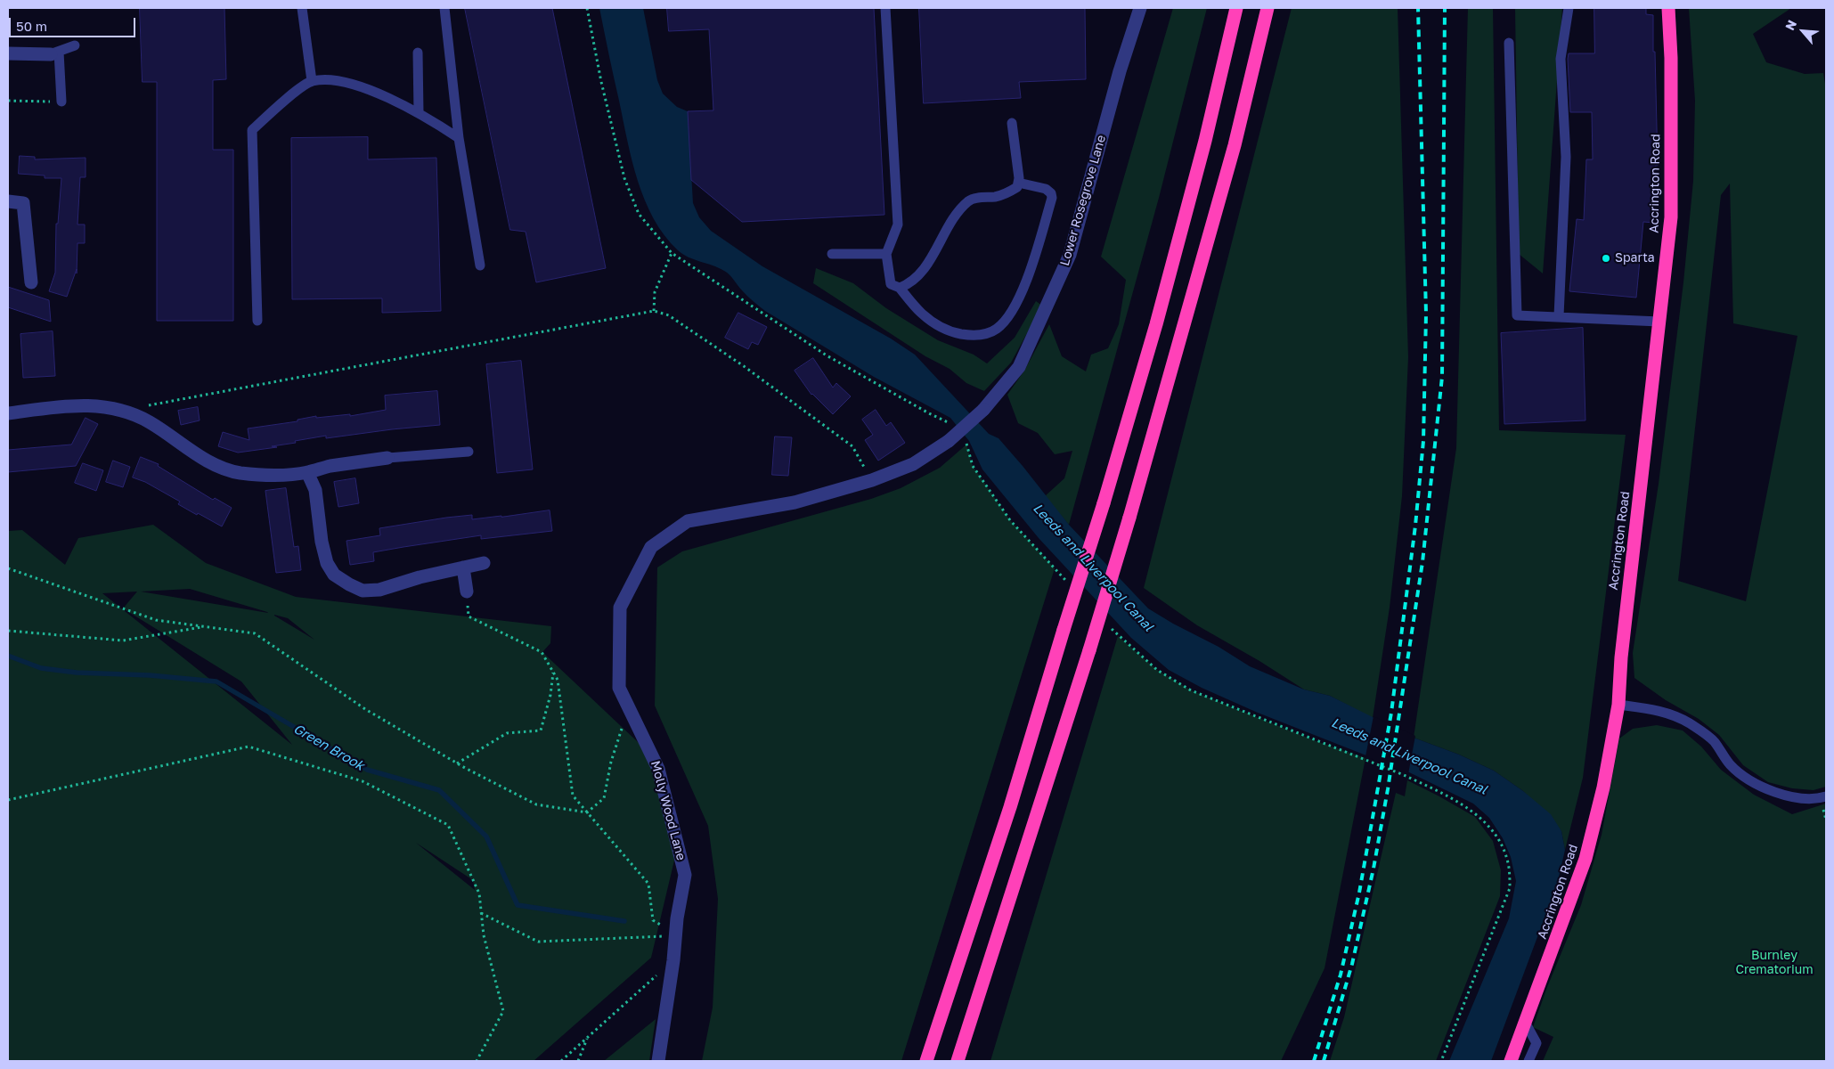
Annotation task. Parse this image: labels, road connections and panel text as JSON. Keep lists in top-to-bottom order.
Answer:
{
  "streets": {
    "highway": ["Accrington Road"],
    "street": ["Lower Rosegrove Lane", "Molly Wood Lane"]
  },
  "crossings": [
    ["Lower Rosegrove Lane", "Molly Wood Lane"]
  ],
  "water": ["Leeds and Liverpool Canal", "Green Brook"],
  "parks": ["Burnley Crematorium"],
  "places": ["Sparta"],
  "scale_bar": "50 m",
  "north": "top left"
}
